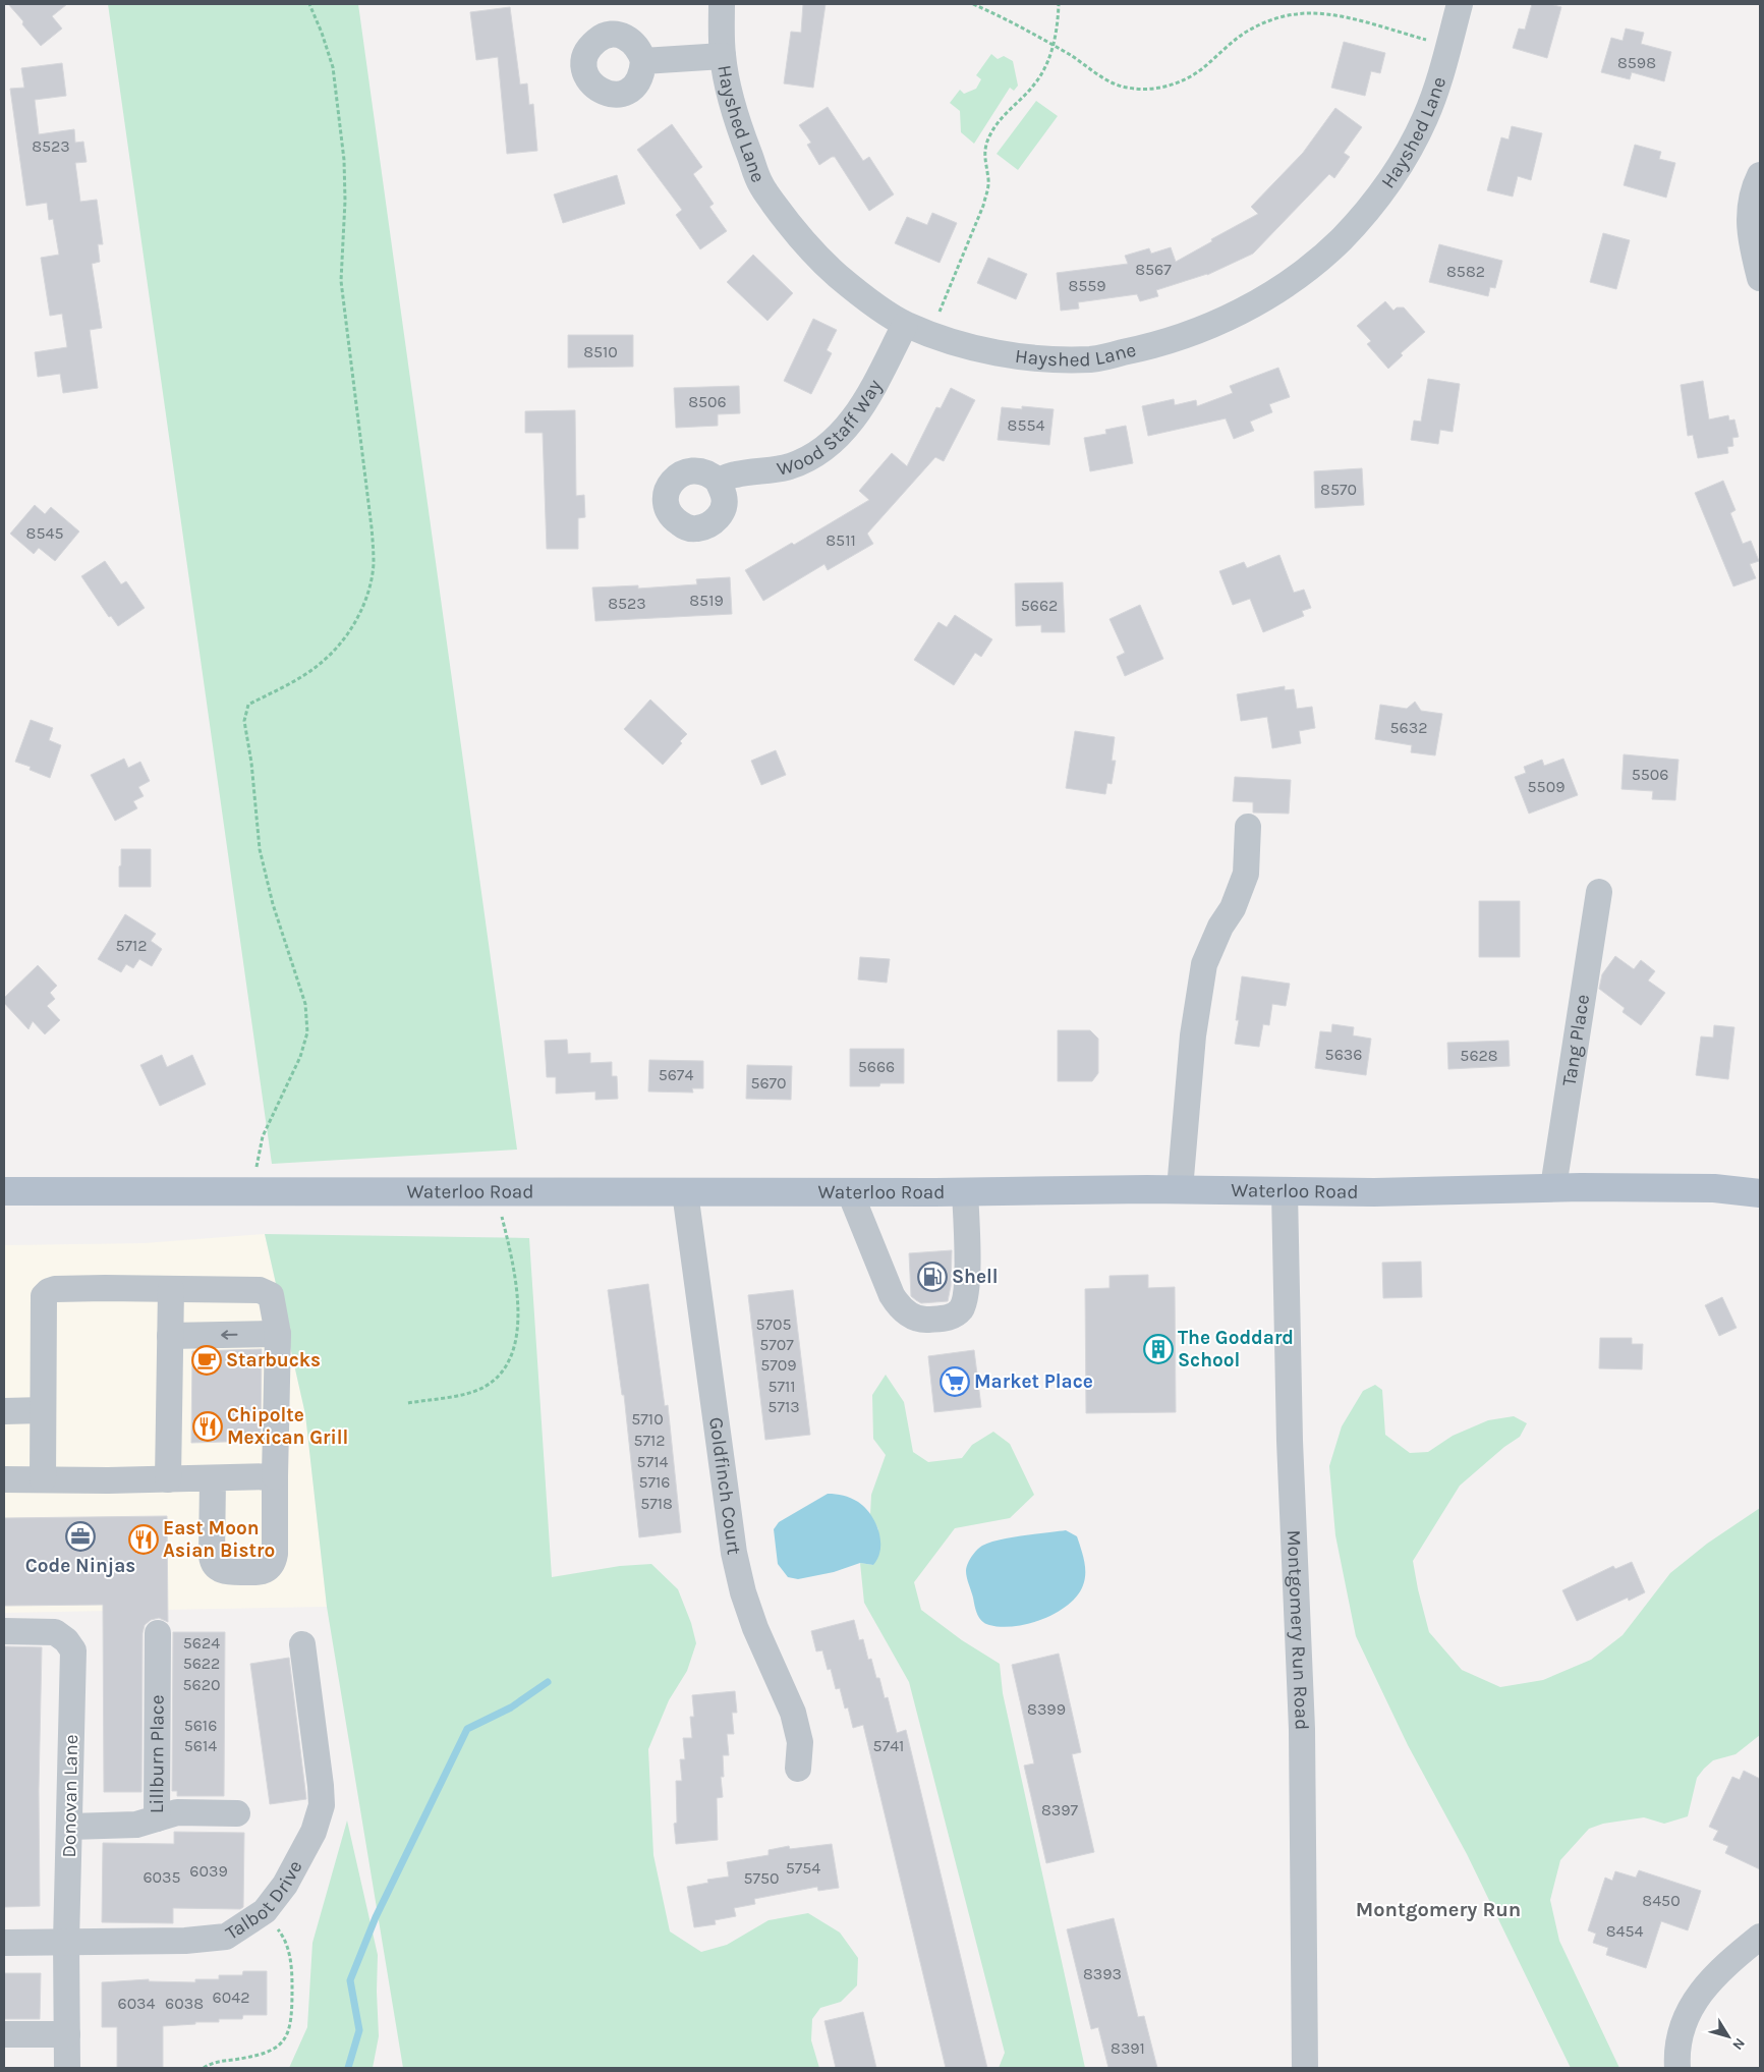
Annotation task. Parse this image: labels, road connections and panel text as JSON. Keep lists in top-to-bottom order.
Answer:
{
  "streets": {
    "main road": ["Waterloo Road"],
    "street": [
      "Hayshed Lane",
      "Wood Staff Way",
      "Tang Place",
      "Goldfinch Court",
      "Montgomery Run Road",
      "Lillburn Place",
      "Donovan Lane",
      "Talbot Drive"
    ]
  },
  "crossings": [
    ["Hayshed Lane", "Wood Staff Way"],
    ["Tang Place", "Waterloo Road"],
    ["Waterloo Road", "Goldfinch Court"],
    ["Waterloo Road", "Montgomery Run Road"],
    ["Lillburn Place", "Donovan Lane"],
    ["Donovan Lane", "Talbot Drive"]
  ],
  "districts": ["Montgomery Run"],
  "places": {
    "fuel station": ["Shell"],
    "building": ["The Goddard School"],
    "cafe": ["Starbucks"],
    "supermarket": ["Market Place"],
    "restaurant": ["Chipolte Mexican Grill", "East Moon Asian Bistro"],
    "office": ["Code Ninjas"]
  },
  "house_numbers": [
    "8598",
    "8523",
    "8567",
    "8582",
    "8559",
    "8510",
    "8506",
    "8554",
    "8570",
    "8545",
    "8511",
    "8519",
    "8523",
    "5662",
    "5632",
    "5506",
    "5509",
    "5712",
    "5636",
    "5628",
    "5666",
    "5674",
    "5670",
    "5705",
    "5707",
    "5709",
    "5711",
    "5713",
    "5710",
    "5712",
    "5714",
    "5716",
    "5718",
    "5624",
    "5622",
    "5620",
    "8399",
    "5616",
    "5614",
    "5741",
    "8397",
    "5754",
    "6039",
    "6035",
    "5750",
    "8450",
    "8454",
    "8393",
    "6042",
    "6034",
    "6038",
    "8391"
  ],
  "north": "bottom right"
}
